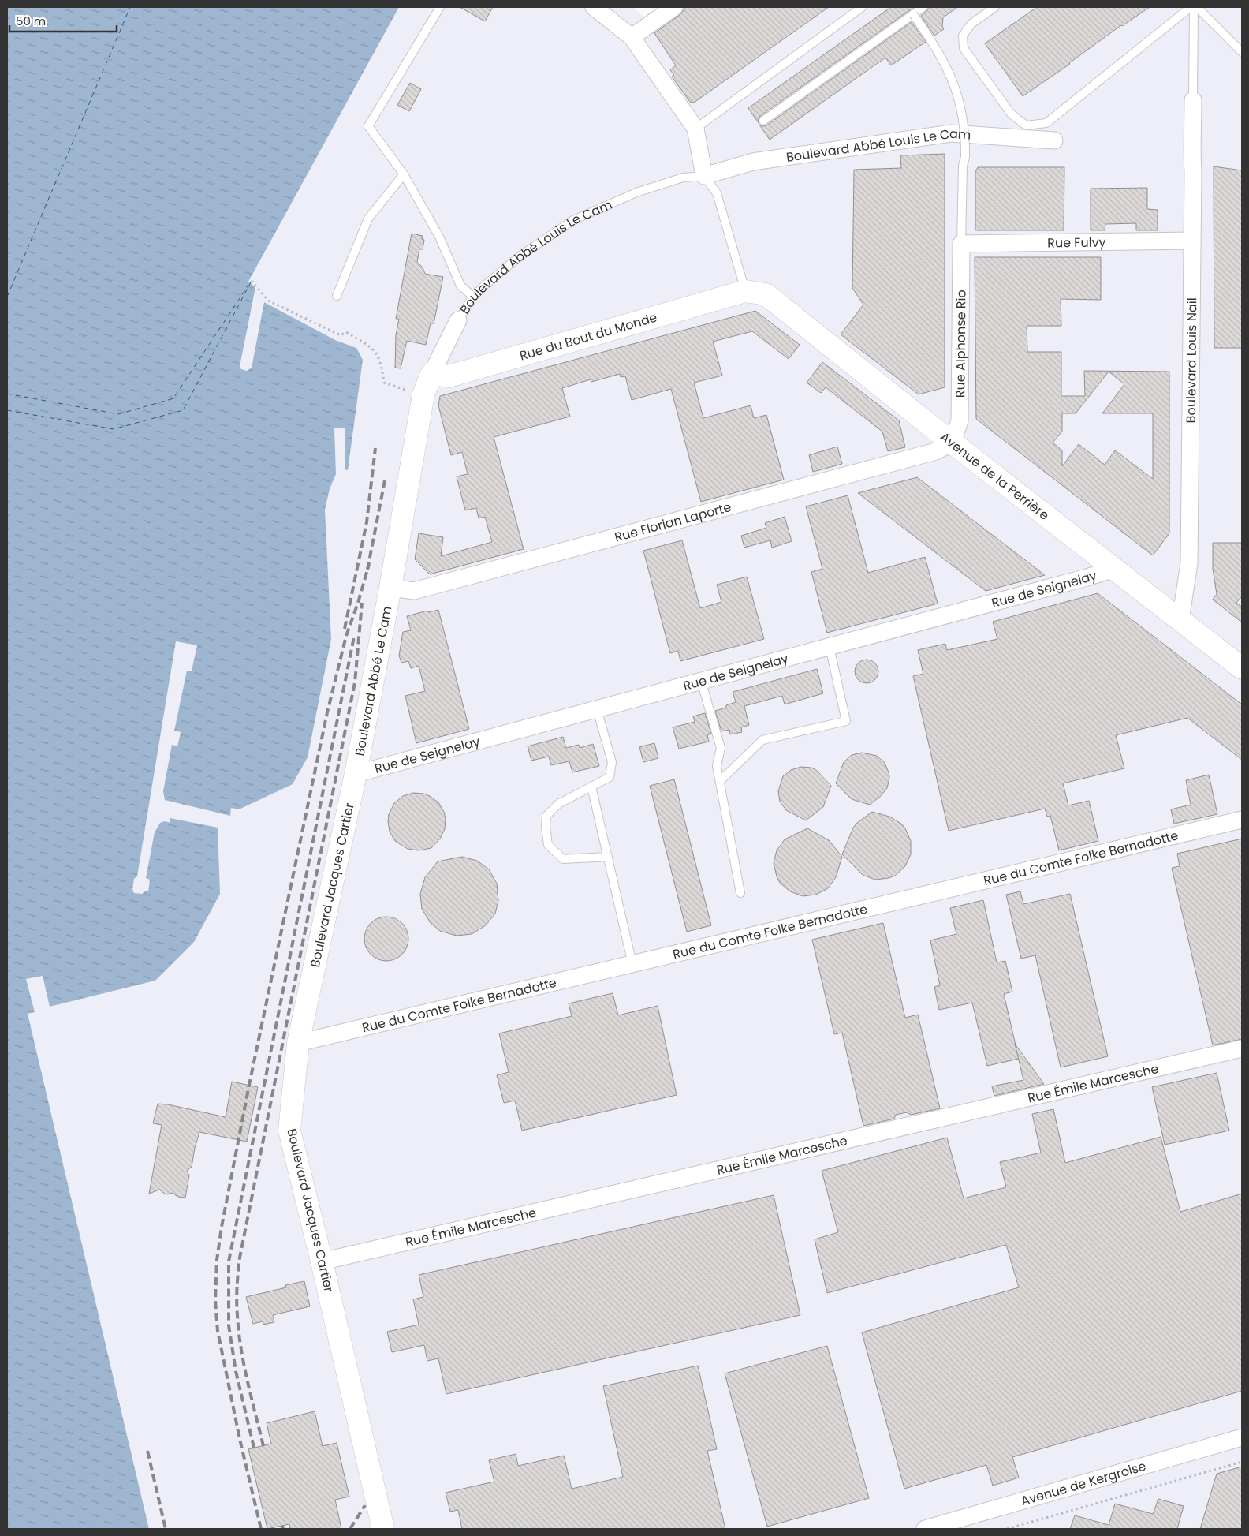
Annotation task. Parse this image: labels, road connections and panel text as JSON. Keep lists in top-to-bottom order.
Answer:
{
  "streets": {
    "street": [
      "Boulevard Abbé Louis Le Cam",
      "Rue Fulvy",
      "Rue du Bout du Monde",
      "Rue Alphonse Rio",
      "Boulevard Louis Nail",
      "Avenue de la Perrière",
      "Rue Florian Laporte",
      "Rue de Seignelay",
      "Boulevard Abbé Le Cam",
      "Rue du Comte Folke Bernadotte",
      "Boulevard Jacques Cartier",
      "Rue Émile Marcesche",
      "Avenue de Kergroise"
    ]
  },
  "crossings": [
    ["Boulevard Abbé Louis Le Cam", "Rue du Bout du Monde"],
    ["Boulevard Abbé Louis Le Cam", "Rue Florian Laporte"],
    ["Boulevard Abbé Louis Le Cam", "Boulevard Abbé Le Cam"],
    ["Rue Fulvy", "Rue Alphonse Rio"],
    ["Rue Fulvy", "Boulevard Louis Nail"],
    ["Rue du Bout du Monde", "Avenue de la Perrière"],
    ["Rue Alphonse Rio", "Avenue de la Perrière"],
    ["Rue Alphonse Rio", "Rue Florian Laporte"],
    ["Boulevard Louis Nail", "Avenue de la Perrière"],
    ["Avenue de la Perrière", "Rue Florian Laporte"],
    ["Avenue de la Perrière", "Rue de Seignelay"],
    ["Rue Florian Laporte", "Boulevard Abbé Le Cam"],
    ["Rue de Seignelay", "Boulevard Abbé Le Cam"],
    ["Rue de Seignelay", "Boulevard Jacques Cartier"],
    ["Boulevard Abbé Le Cam", "Boulevard Jacques Cartier"],
    ["Rue du Comte Folke Bernadotte", "Boulevard Jacques Cartier"],
    ["Boulevard Jacques Cartier", "Rue Émile Marcesche"]
  ],
  "scale_bar": "50 m"
}
